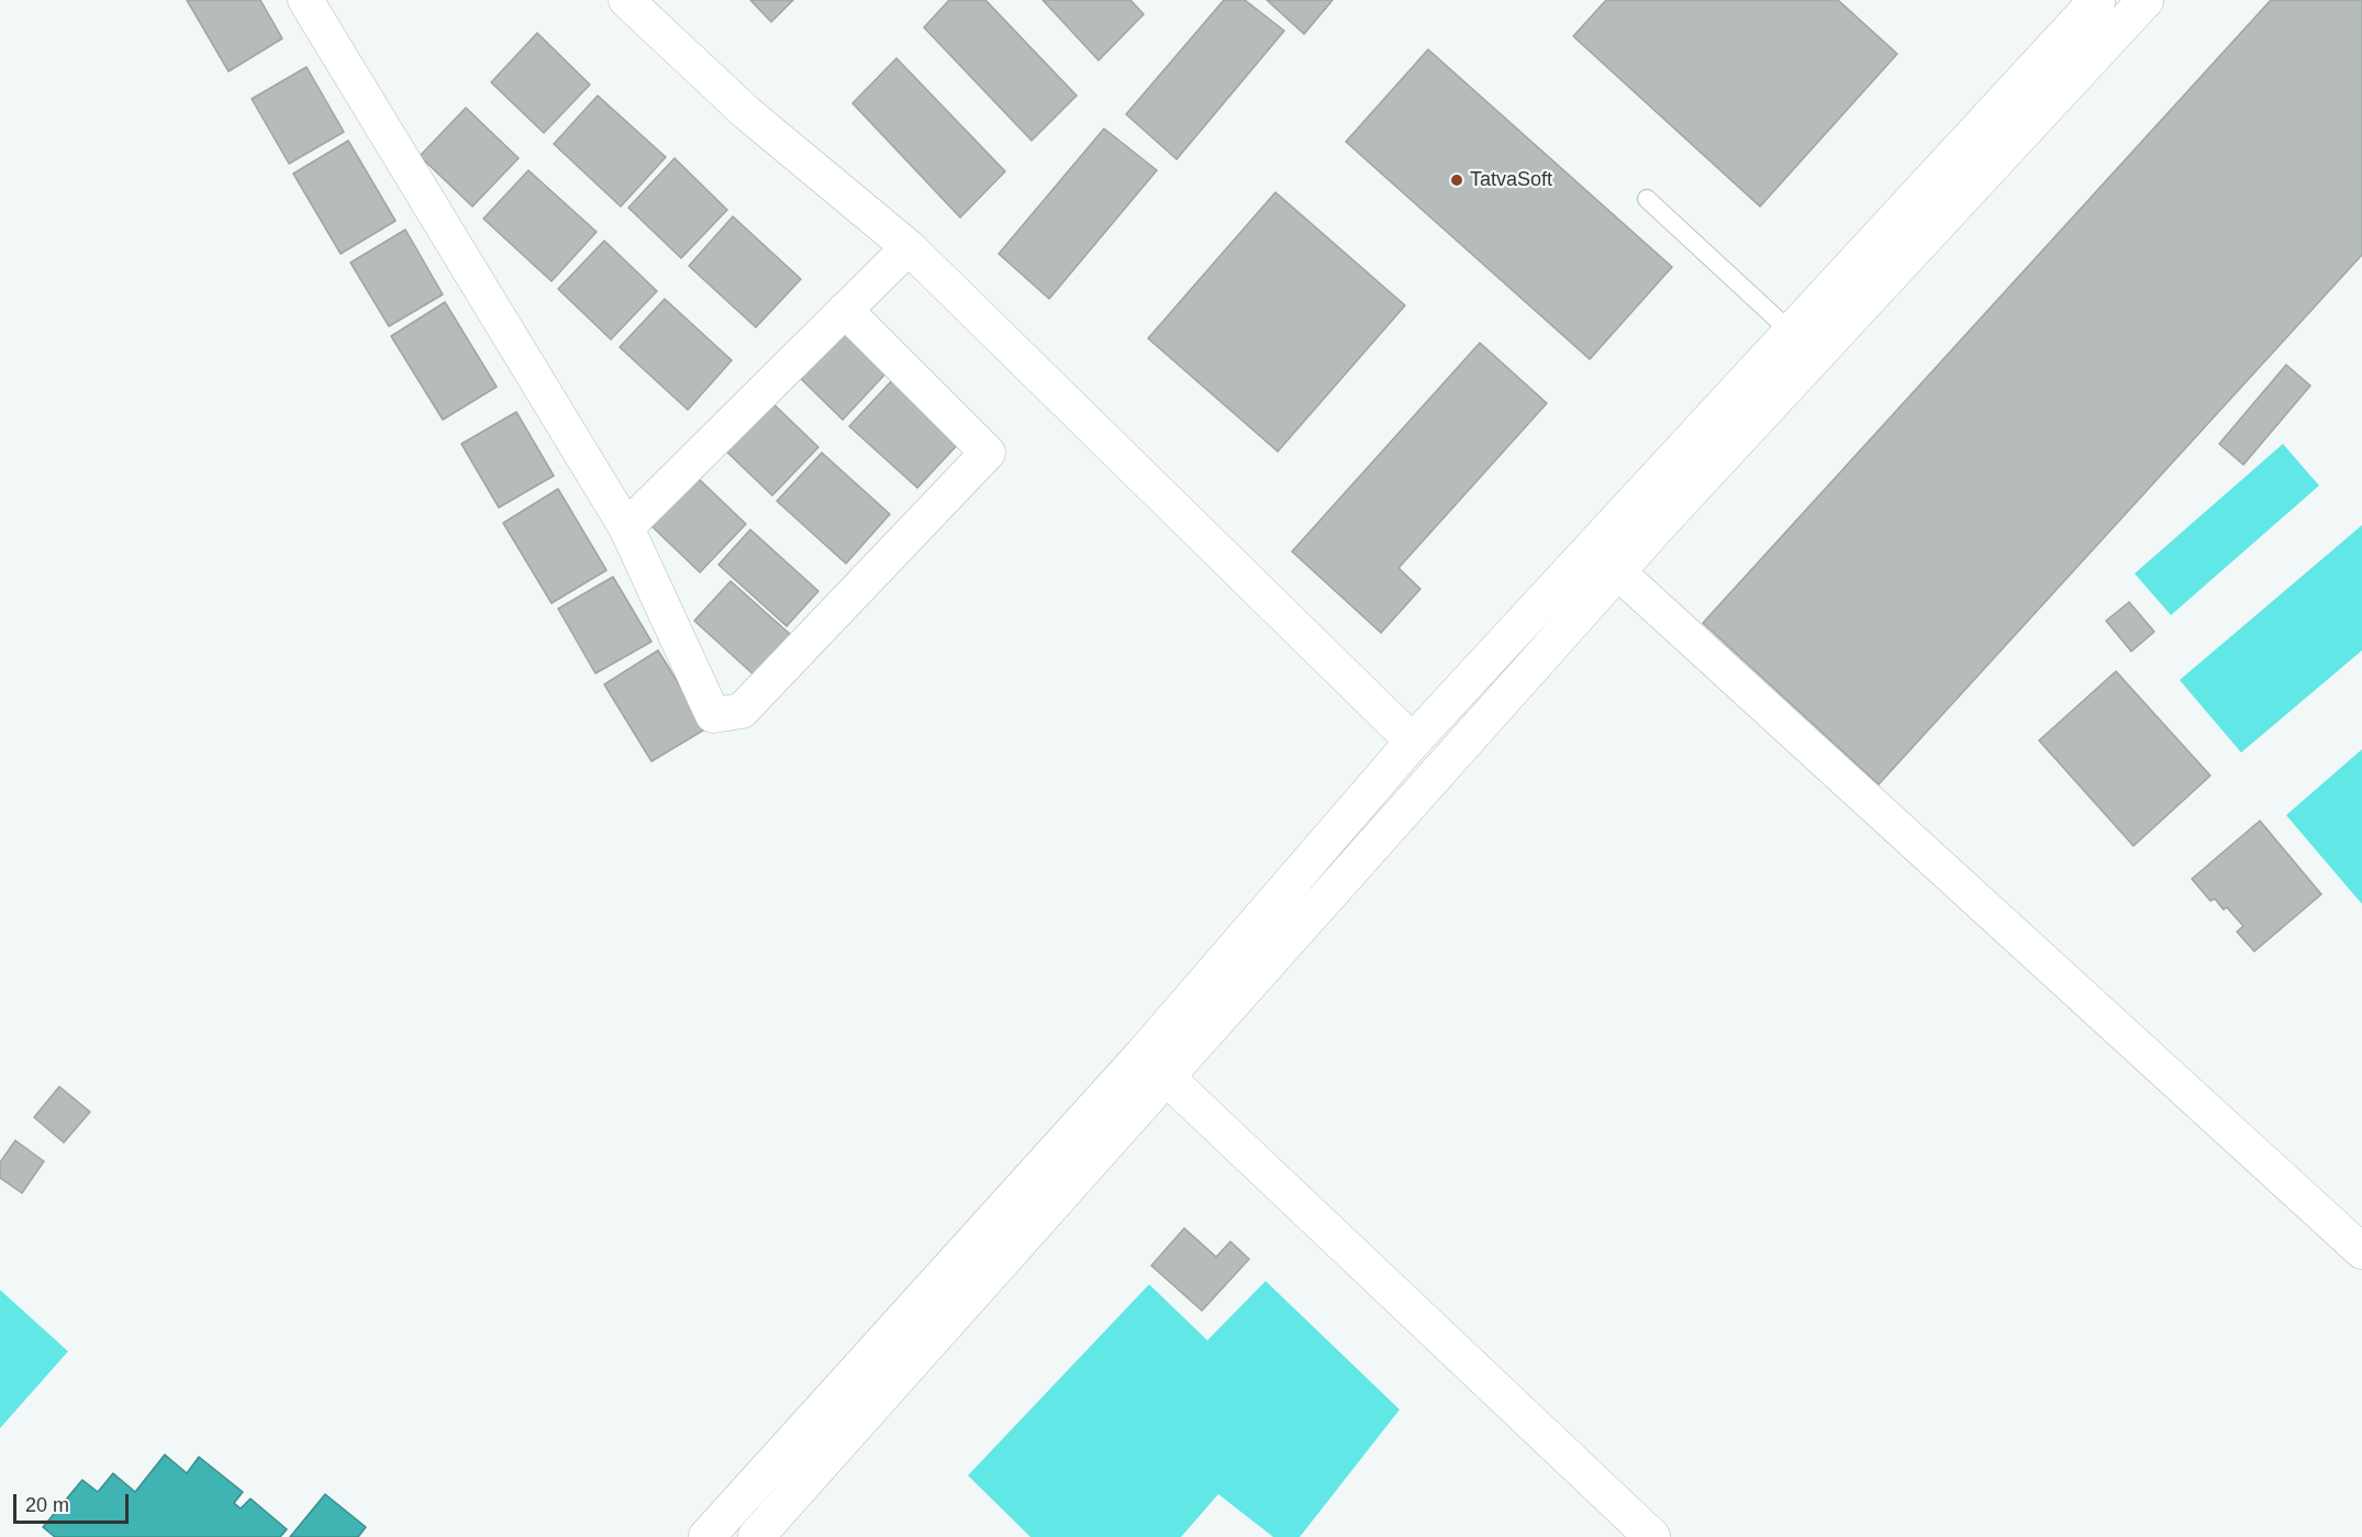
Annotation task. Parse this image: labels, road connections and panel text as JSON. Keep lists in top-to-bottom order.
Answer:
{
  "places": ["TatvaSoft"],
  "scale_bar": "20 m"
}
